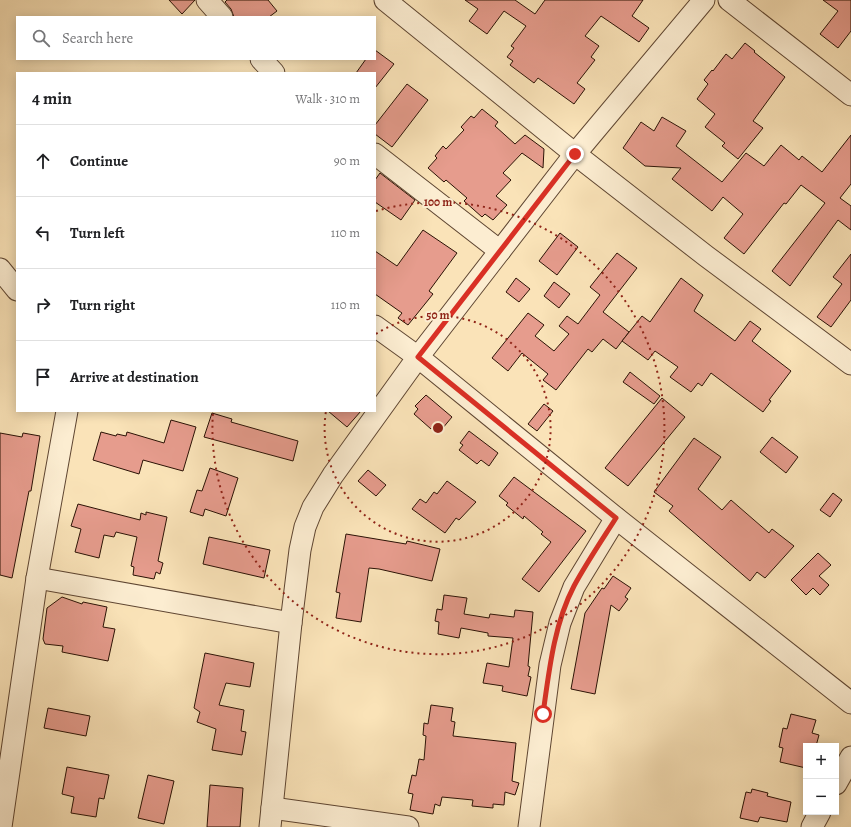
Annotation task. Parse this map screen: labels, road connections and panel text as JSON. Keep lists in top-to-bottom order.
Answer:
{
  "page": {
    "search": "Search here",
    "heading": ["4 min", "Walk · 310 m"],
    "list": [
      ["Continue", "90 m"],
      ["Turn left", "110 m"],
      ["Turn right", "110 m"],
      "Arrive at destination"
    ],
    "map_buttons": ["+", "−"]
  },
  "rings": ["100 m", "50 m"]
}
